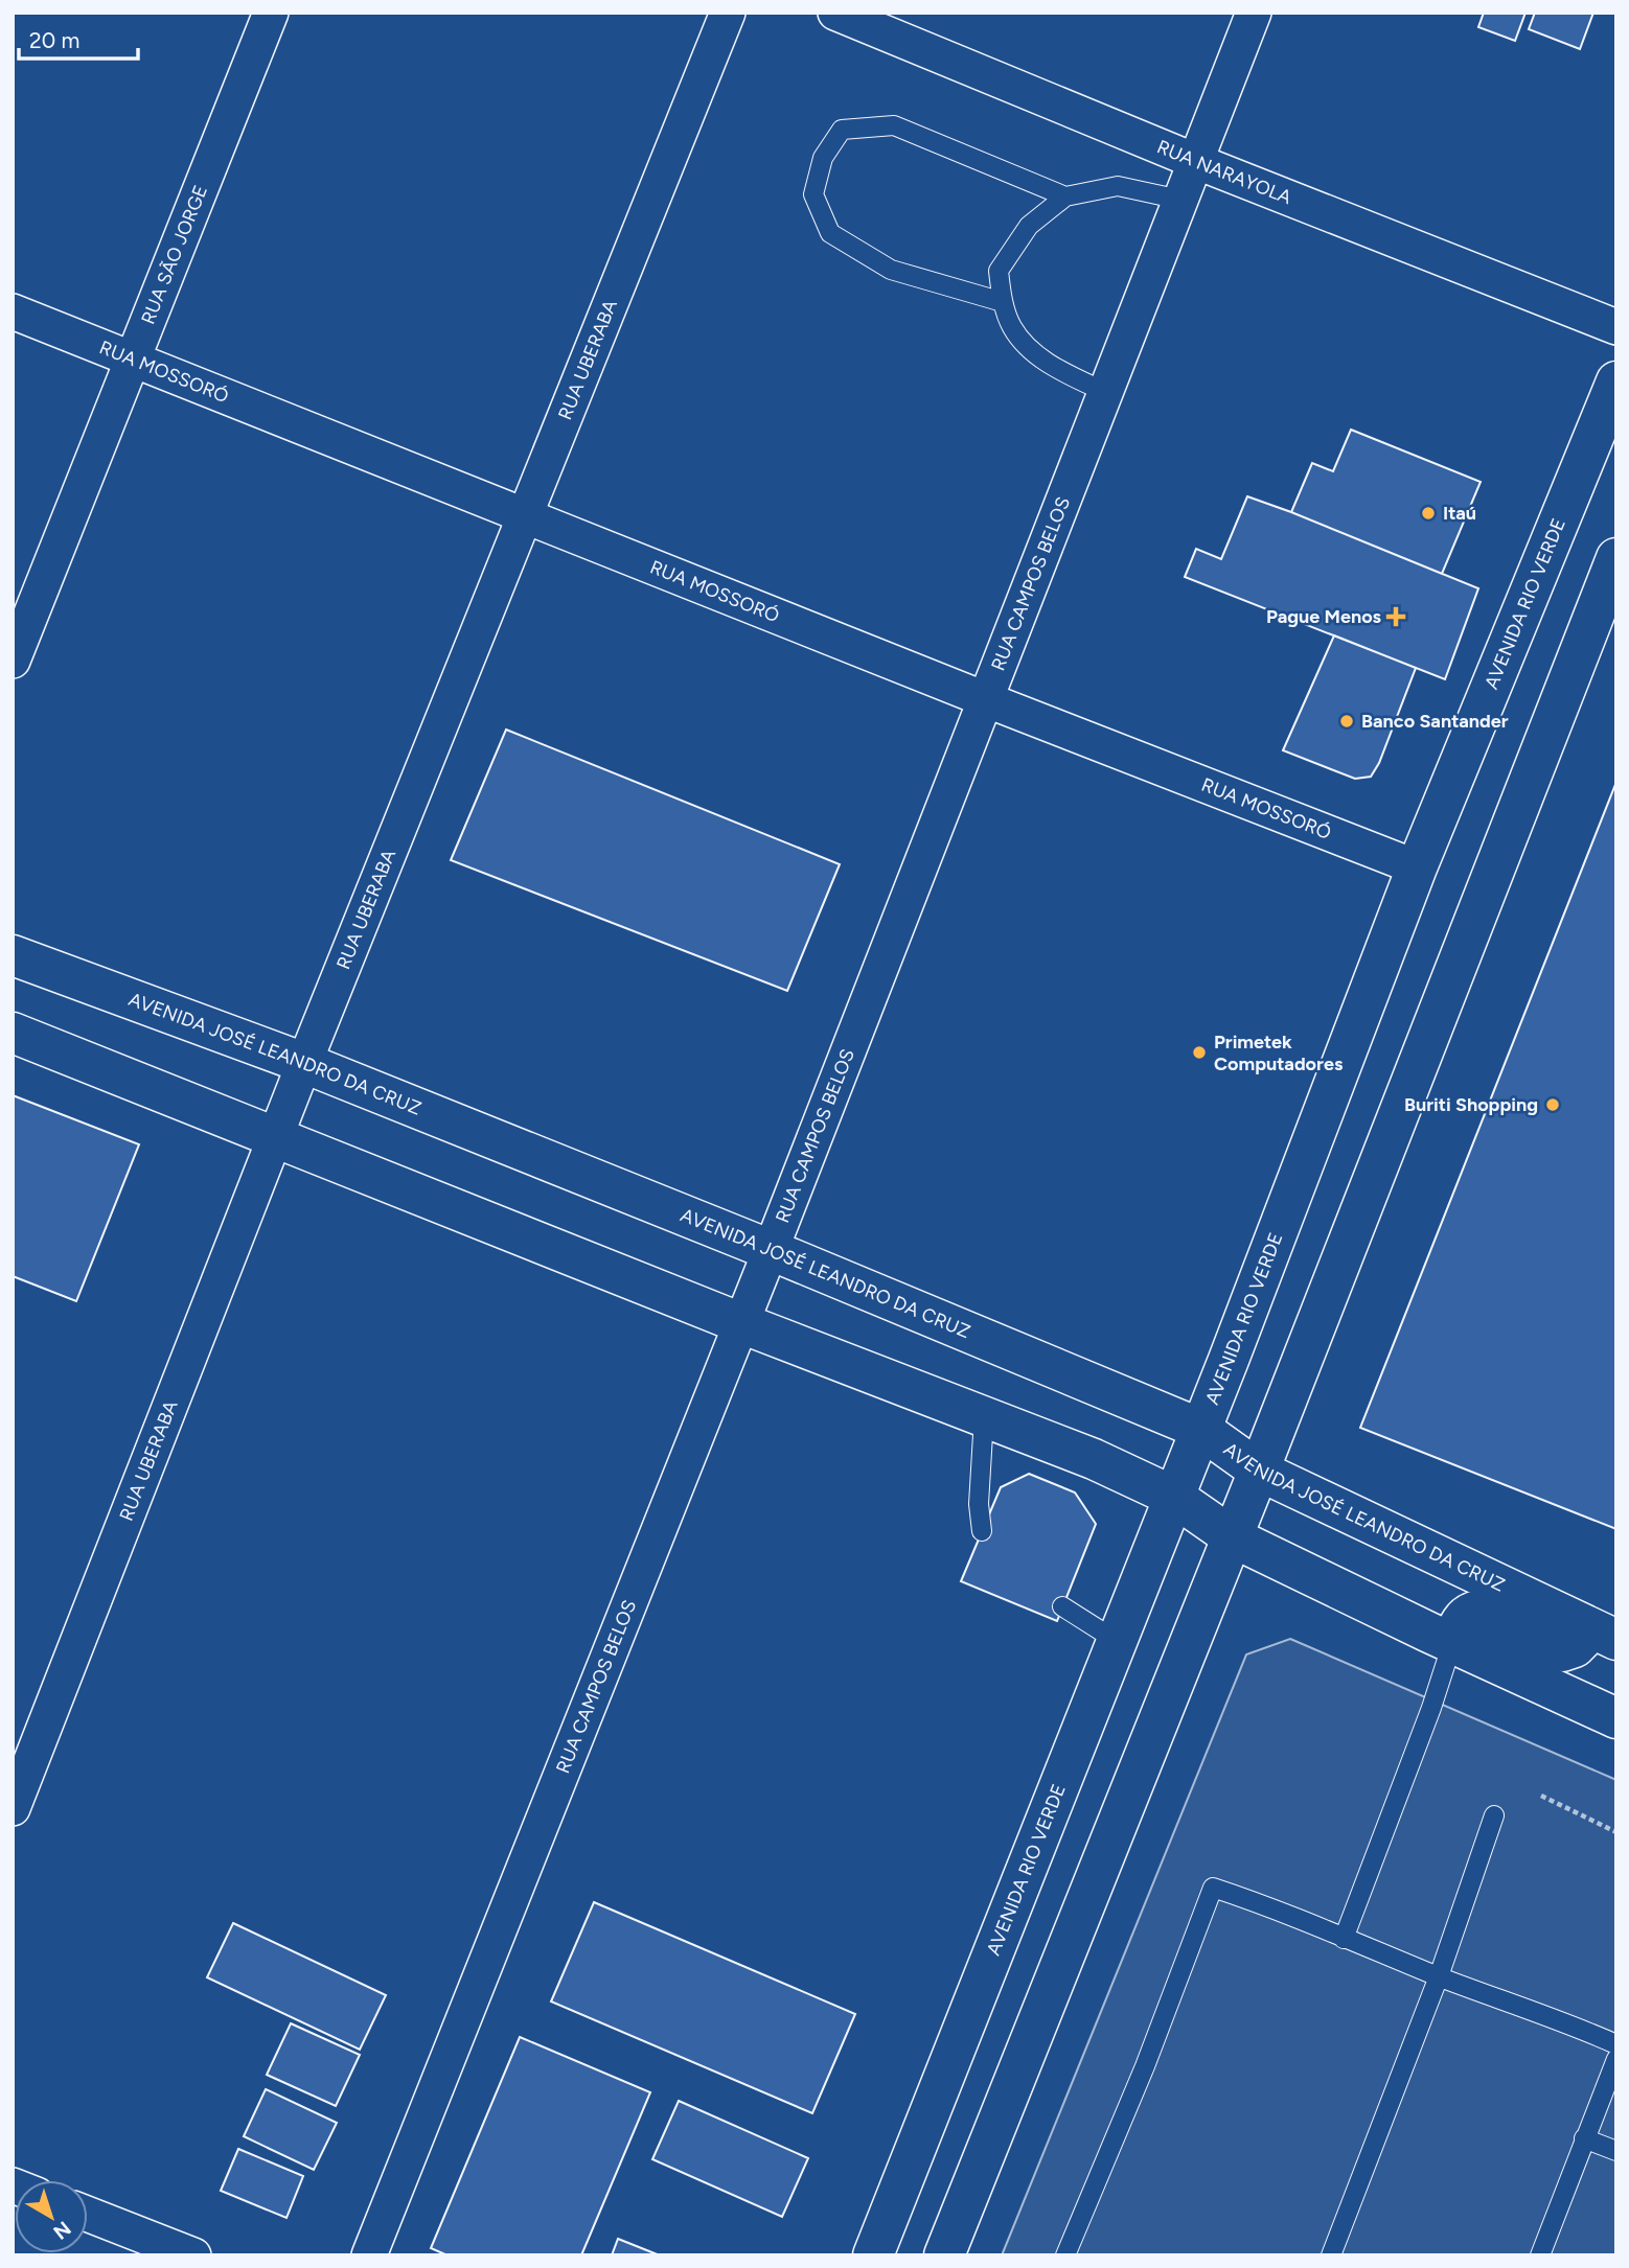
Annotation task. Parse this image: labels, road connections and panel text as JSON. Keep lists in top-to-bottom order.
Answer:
{
  "streets": {
    "main road": ["AVENIDA RIO VERDE", "AVENIDA JOSÉ LEANDRO DA CRUZ"],
    "street": [
      "RUA NARAYOLA",
      "RUA SÃO JORGE",
      "RUA UBERABA",
      "RUA MOSSORÓ",
      "RUA CAMPOS BELOS"
    ]
  },
  "crossings": [
    ["RUA NARAYOLA", "RUA CAMPOS BELOS"],
    ["RUA SÃO JORGE", "RUA MOSSORÓ"],
    ["RUA UBERABA", "RUA MOSSORÓ"],
    ["RUA UBERABA", "AVENIDA JOSÉ LEANDRO DA CRUZ"],
    ["RUA MOSSORÓ", "RUA CAMPOS BELOS"],
    ["RUA MOSSORÓ", "AVENIDA RIO VERDE"],
    ["RUA CAMPOS BELOS", "AVENIDA JOSÉ LEANDRO DA CRUZ"],
    ["AVENIDA RIO VERDE", "AVENIDA JOSÉ LEANDRO DA CRUZ"]
  ],
  "places": {
    "other": [
      "Itaú",
      "Banco Santander",
      "Primetek Computadores",
      "Buriti Shopping"
    ],
    "health": ["Pague Menos"]
  },
  "scale_bar": "20 m",
  "north": "bottom right"
}
